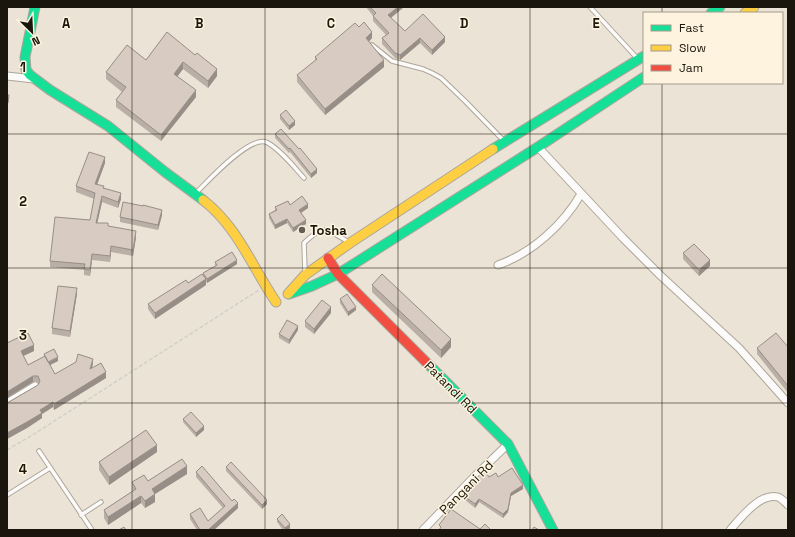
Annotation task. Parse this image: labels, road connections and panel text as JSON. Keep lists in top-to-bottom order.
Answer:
{
  "streets": {
    "main road": ["Patandi Rd"],
    "street": ["Pangani Rd"]
  },
  "crossings": [
    ["Patandi Rd", "Pangani Rd"]
  ],
  "places": ["Tosha"],
  "legend": ["Fast", "Slow", "Jam"],
  "north": "bottom right",
  "grid": {
    "columns": [
      "A",
      "B",
      "C",
      "D",
      "E"
    ],
    "rows": [
      "1",
      "2",
      "3",
      "4"
    ]
  }
}
